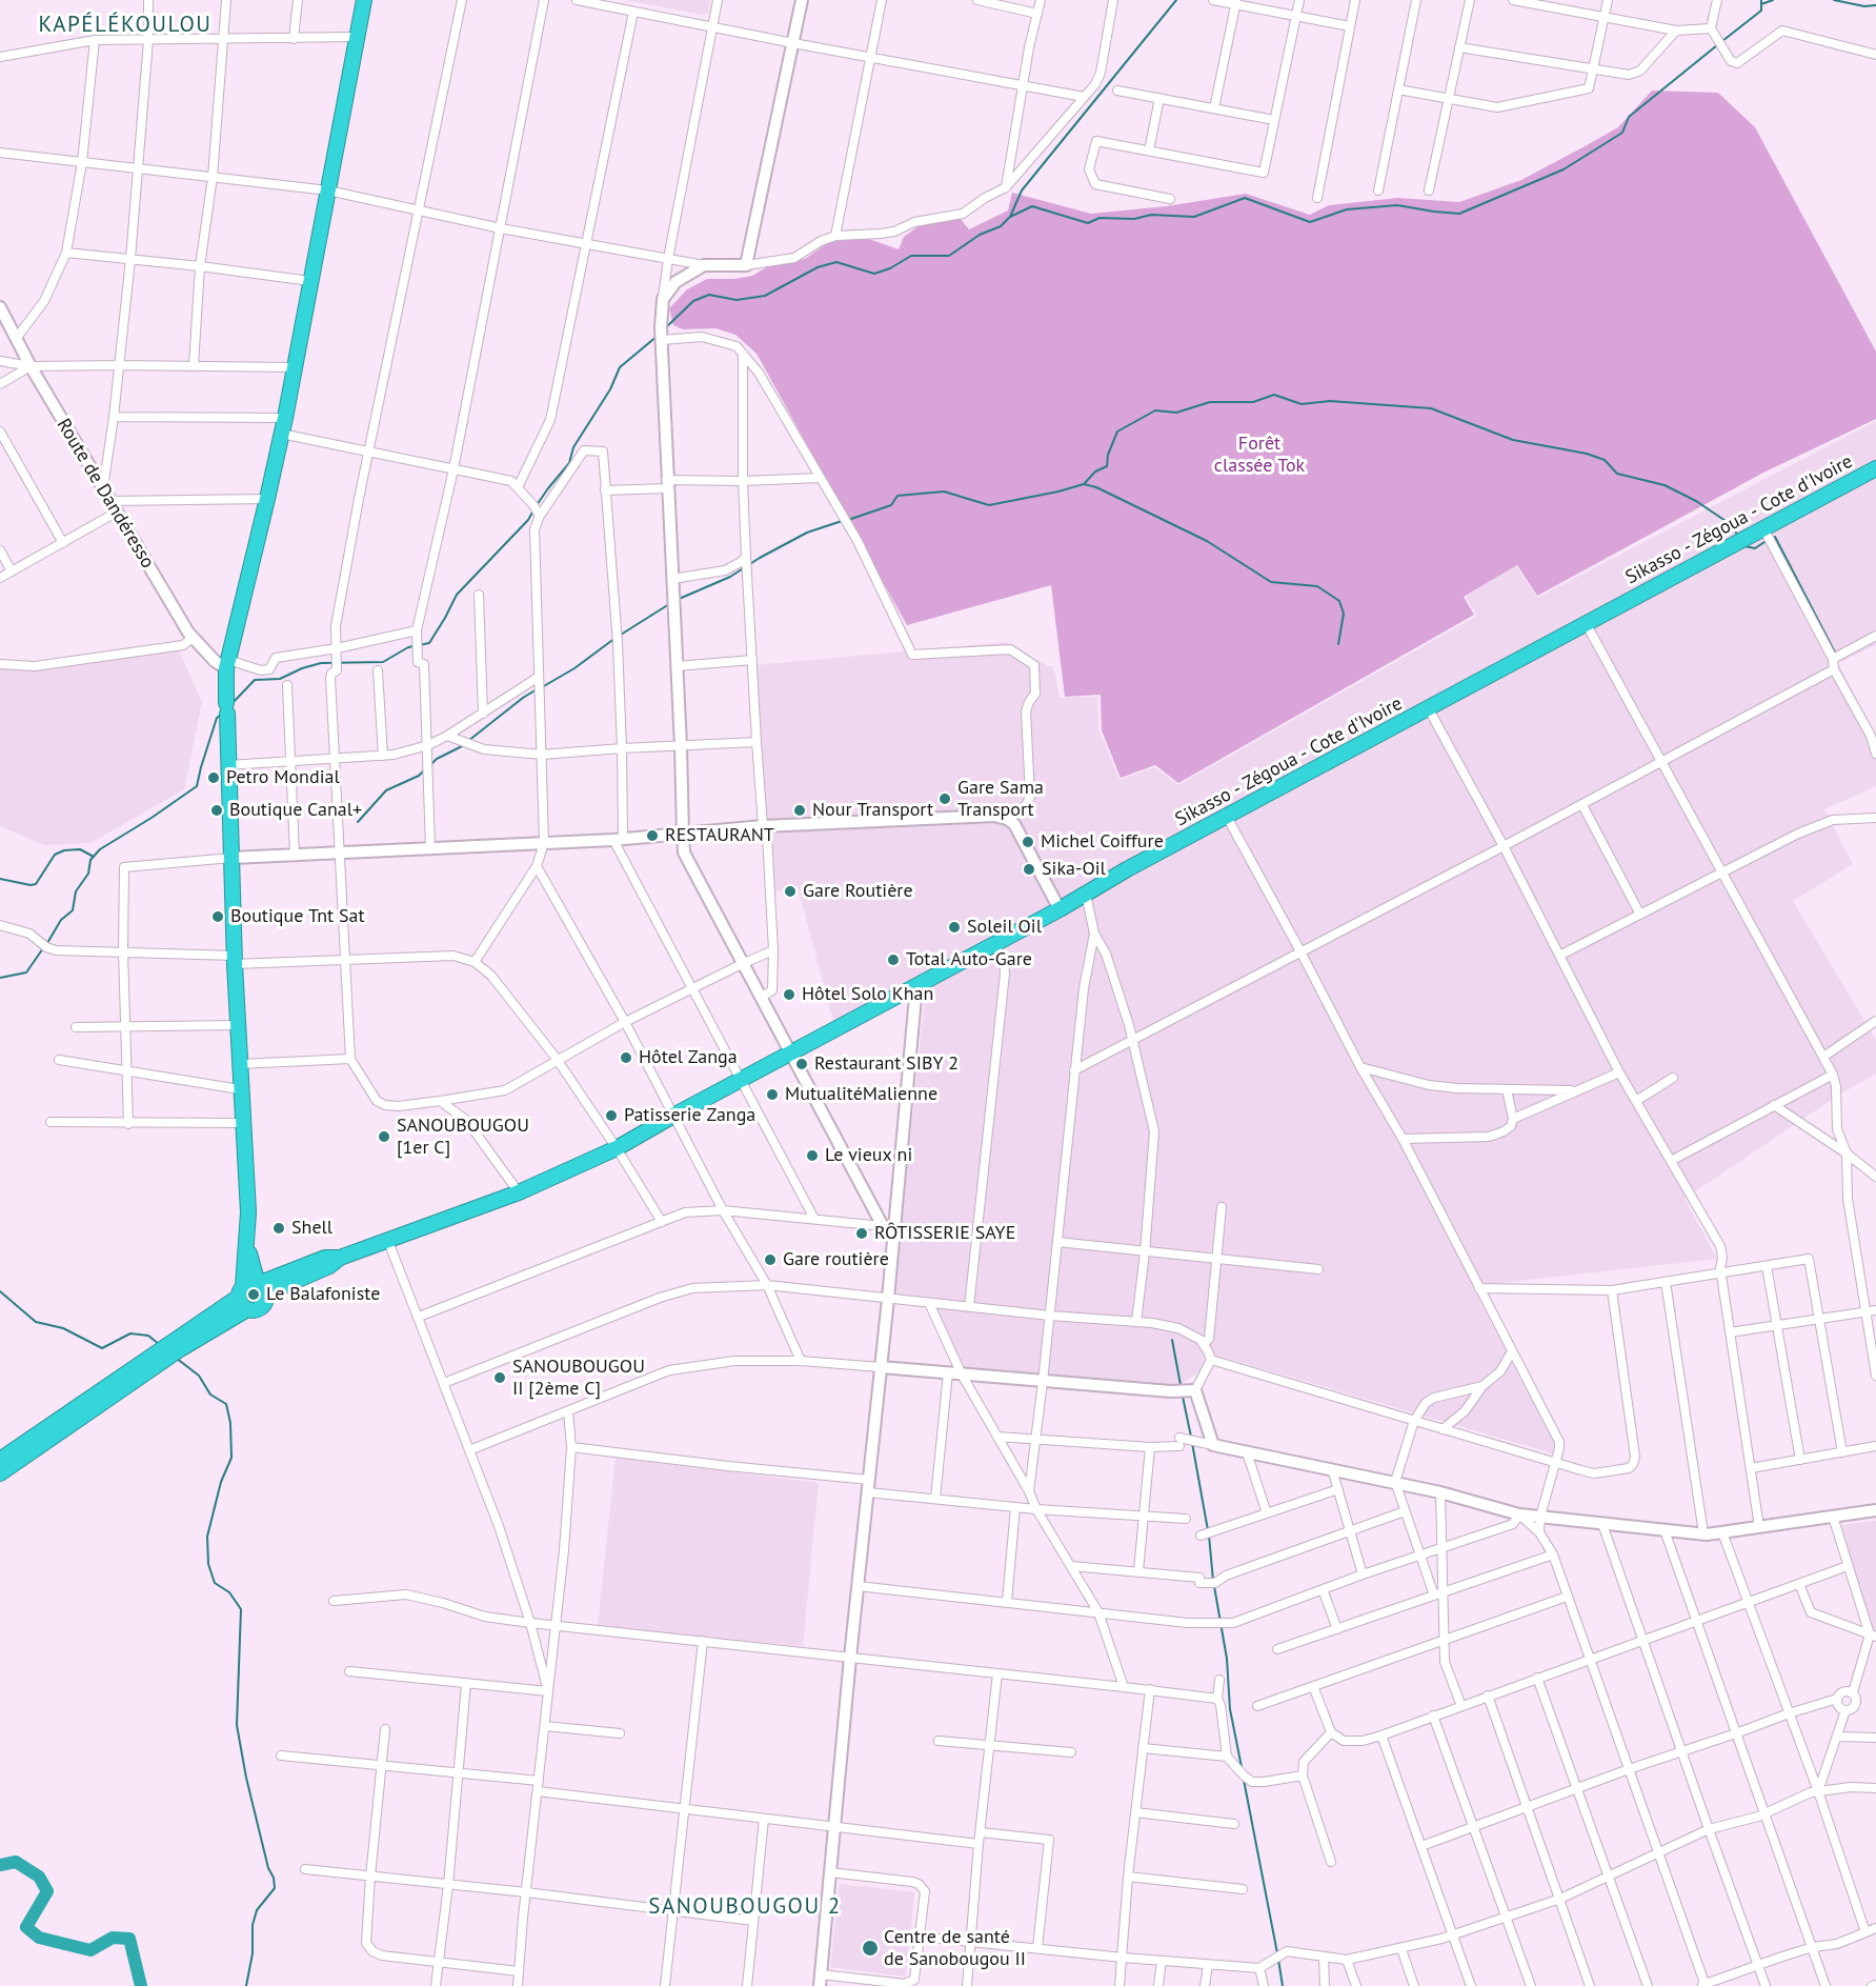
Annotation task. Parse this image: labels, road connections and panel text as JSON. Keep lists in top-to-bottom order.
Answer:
{
  "streets": {
    "highway": ["Sikasso - Zégoua - Cote d'Ivoire"],
    "street": ["Route de Dandéresso"]
  },
  "districts": ["KAPÉLÉKOULOU", "SANOUBOUGOU 2"],
  "parks": ["Forêt classée Tok"],
  "places": [
    "Petro Mondial",
    "Gare Sama Transport",
    "Boutique Canal+",
    "Nour Transport",
    "RESTAURANT",
    "Michel Coiffure",
    "Sika-Oil",
    "Gare Routière",
    "Boutique Tnt Sat",
    "Soleil Oil",
    "Total Auto-Gare",
    "Hôtel Solo Khan",
    "Hôtel Zanga",
    "Restaurant SIBY 2",
    "MutualitéMalienne",
    "Patisserie Zanga",
    "SANOUBOUGOU [1er C]",
    "Le vieux ni",
    "Shell",
    "RÔTISSERIE SAYE",
    "Gare routière",
    "Le Balafoniste",
    "SANOUBOUGOU II [2ème C]",
    "Centre de santé de Sanobougou II"
  ]
}
